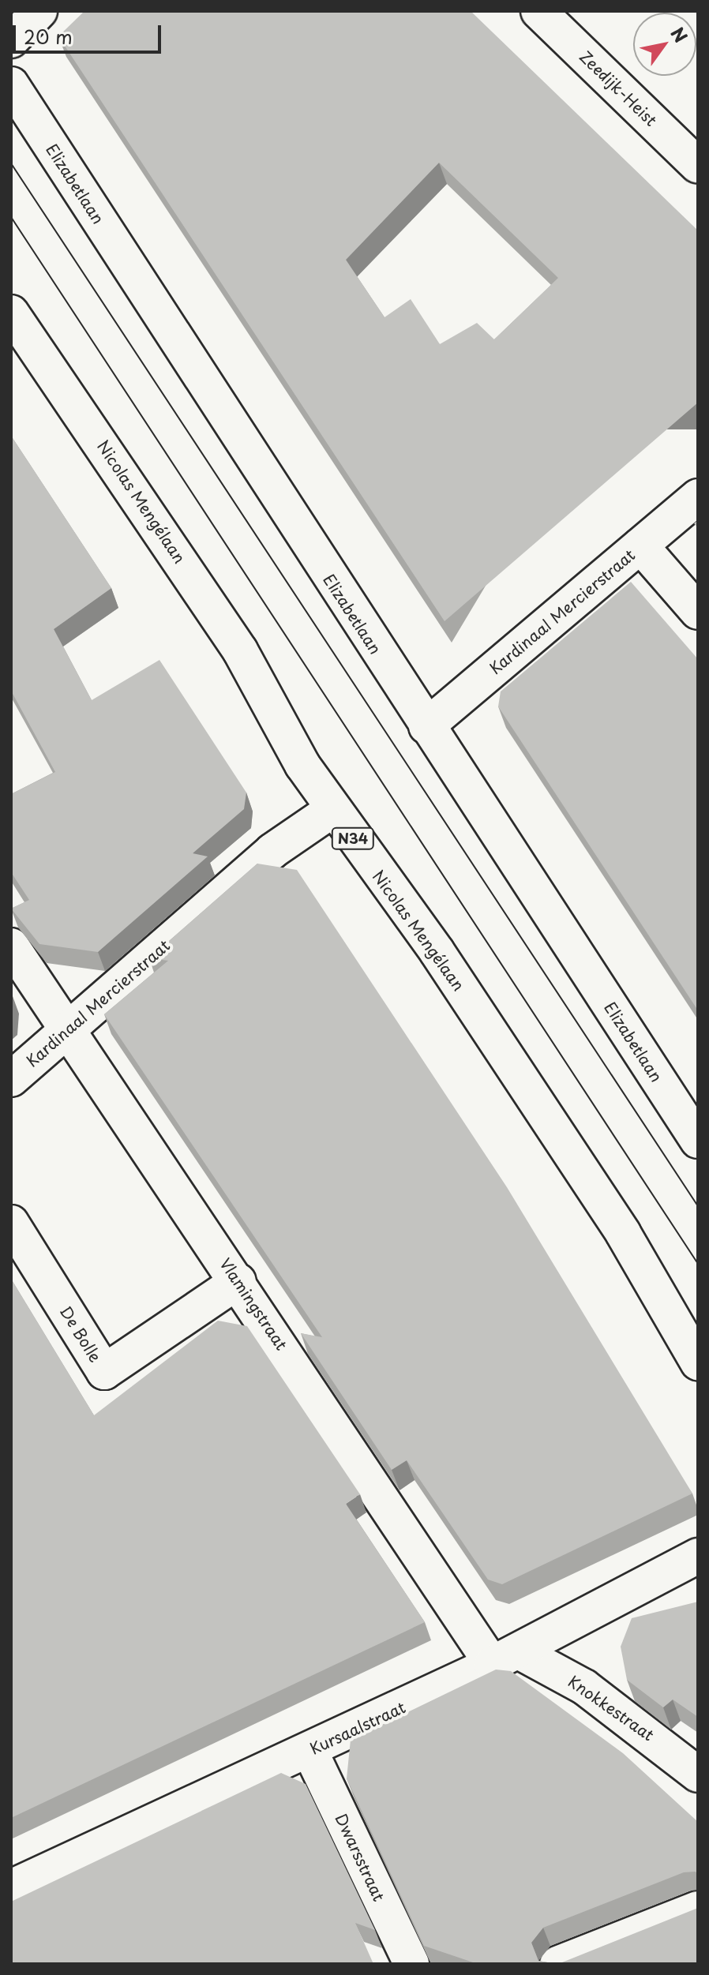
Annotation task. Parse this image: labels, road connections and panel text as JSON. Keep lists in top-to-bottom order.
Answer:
{
  "streets": {
    "street": [
      "Zeedijk-Heist",
      "Elizabetlaan",
      "Nicolas Mengélaan",
      "Kardinaal Mercierstraat",
      "N34",
      "Vlamingstraat",
      "De Bolle",
      "Knokkestraat",
      "Kursaalstraat",
      "Dwarsstraat"
    ]
  },
  "crossings": [
    ["Elizabetlaan", "Kardinaal Mercierstraat"],
    ["Nicolas Mengélaan", "Kardinaal Mercierstraat"],
    ["Kardinaal Mercierstraat", "Vlamingstraat"],
    ["Vlamingstraat", "De Bolle"],
    ["Vlamingstraat", "Knokkestraat"],
    ["Vlamingstraat", "Kursaalstraat"],
    ["Knokkestraat", "Kursaalstraat"],
    ["Kursaalstraat", "Dwarsstraat"]
  ],
  "scale_bar": "20 m",
  "north": "top right"
}
